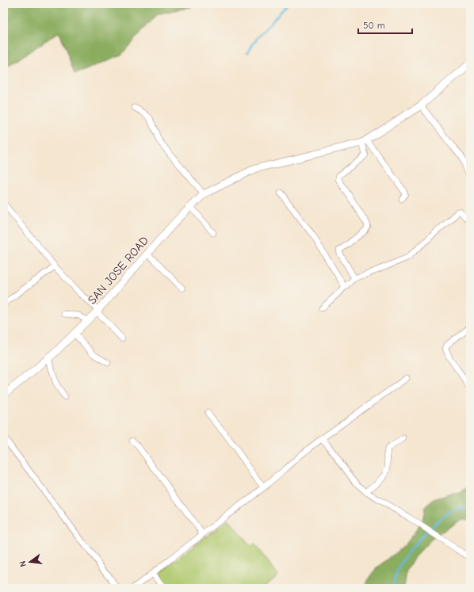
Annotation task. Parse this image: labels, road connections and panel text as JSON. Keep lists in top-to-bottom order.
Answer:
{
  "streets": {
    "street": ["SAN JOSE ROAD"]
  },
  "scale_bar": "50 m",
  "north": "left"
}
